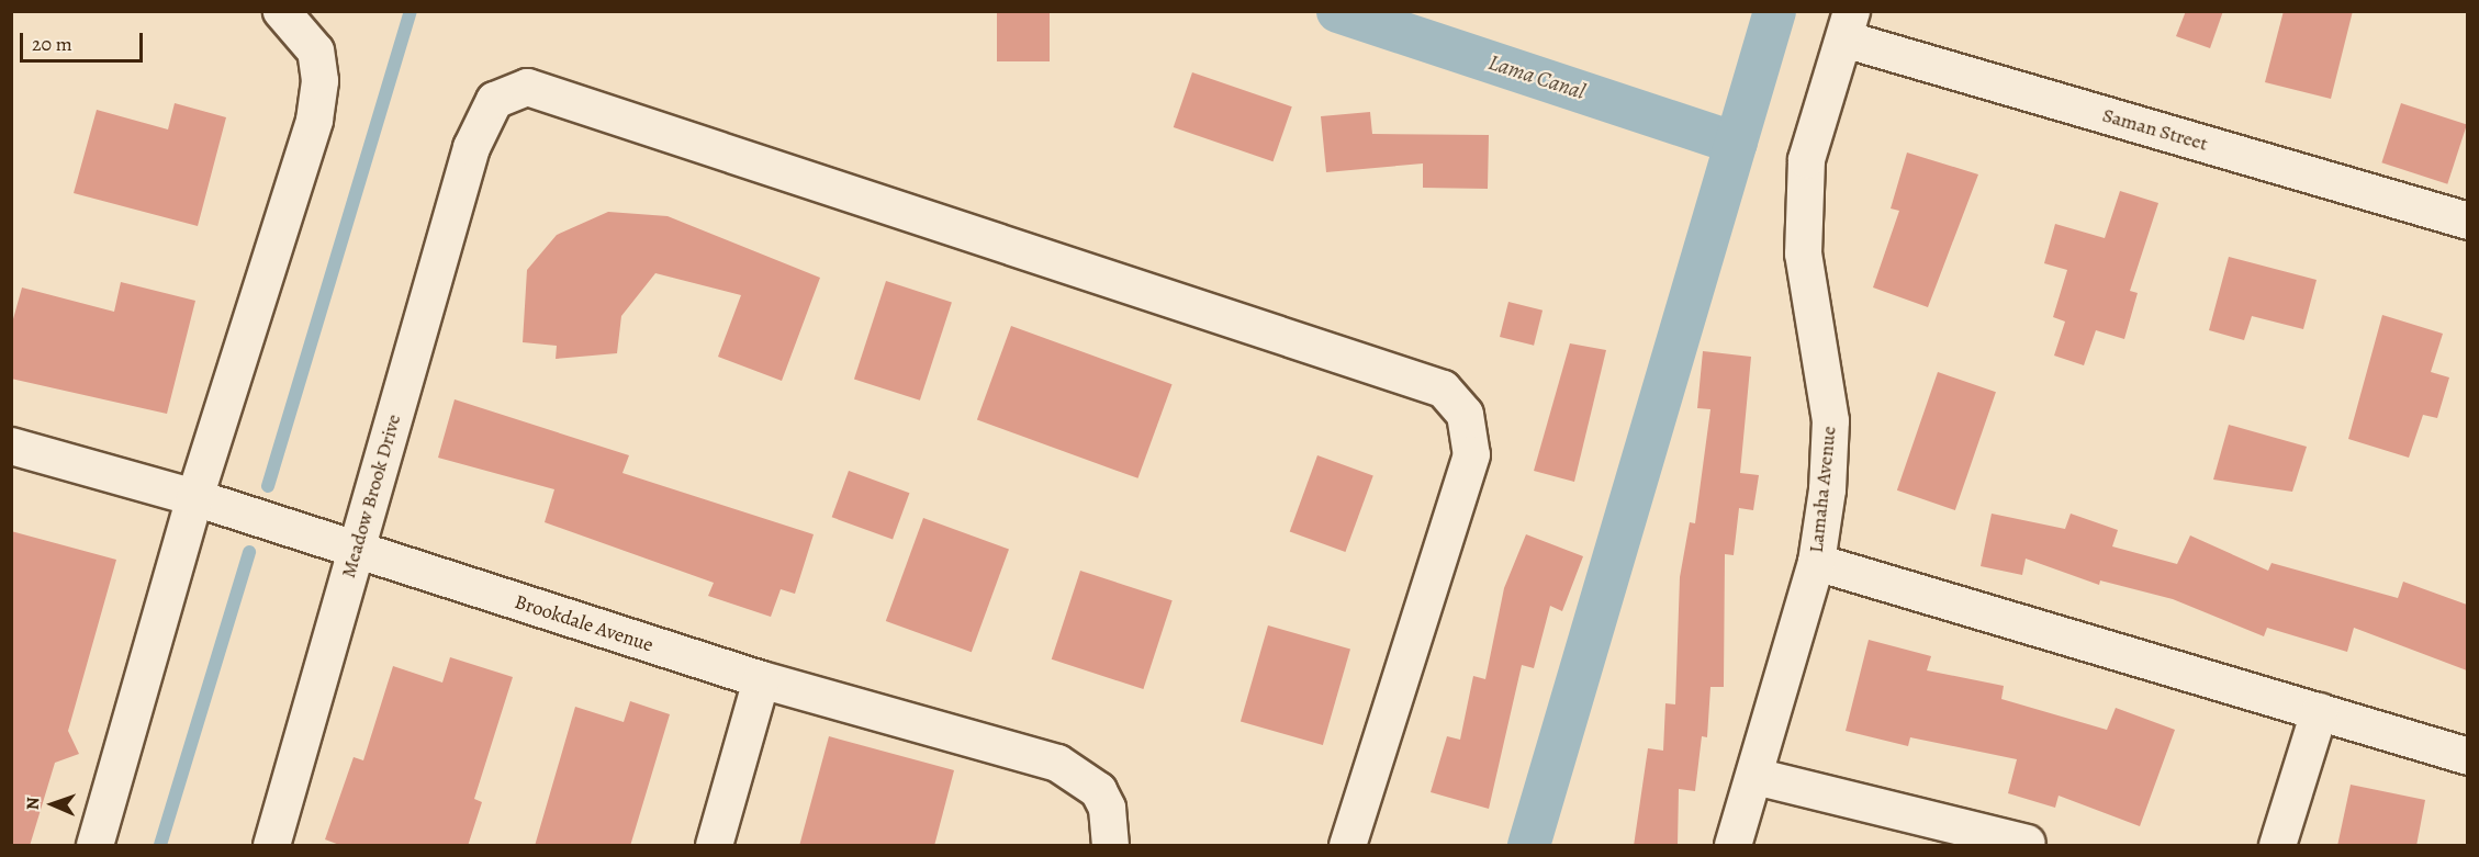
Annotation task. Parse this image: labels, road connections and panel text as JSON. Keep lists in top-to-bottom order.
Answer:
{
  "streets": {
    "street": [
      "Saman Street",
      "Lamaha Avenue",
      "Meadow Brook Drive",
      "Brookdale Avenue"
    ]
  },
  "crossings": [
    ["Saman Street", "Lamaha Avenue"],
    ["Meadow Brook Drive", "Brookdale Avenue"]
  ],
  "water": ["Lama Canal"],
  "scale_bar": "20 m",
  "north": "left"
}
